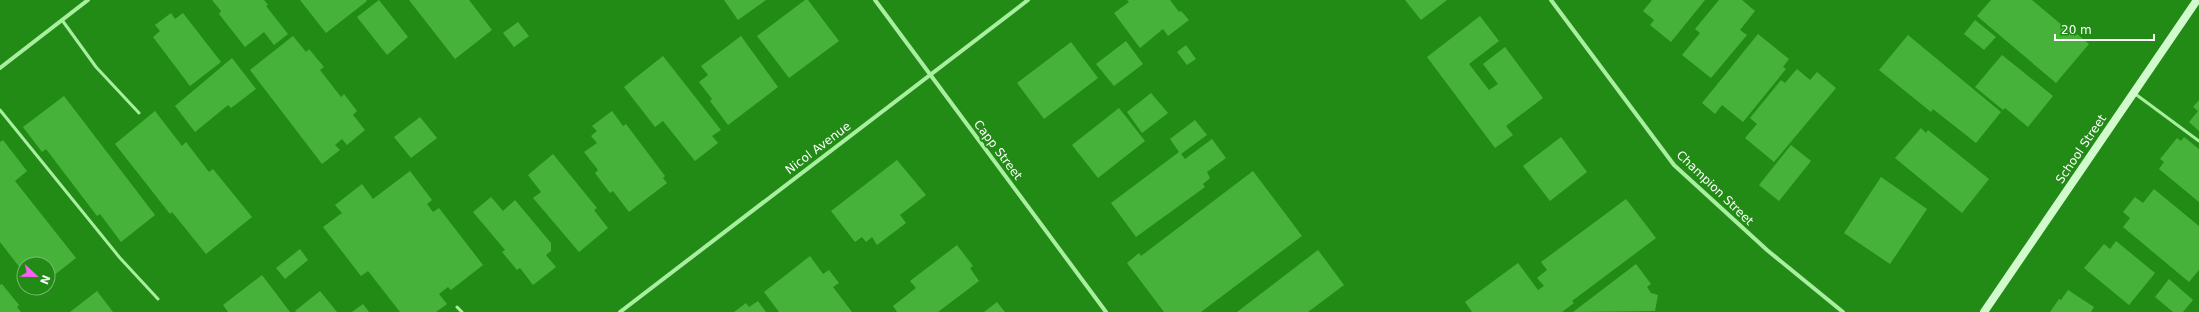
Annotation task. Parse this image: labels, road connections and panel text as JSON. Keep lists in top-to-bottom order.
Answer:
{
  "streets": {
    "street": [
      "Nicol Avenue",
      "School Street",
      "Capp Street",
      "Champion Street"
    ]
  },
  "crossings": [
    ["Nicol Avenue", "Capp Street"]
  ],
  "scale_bar": "20 m",
  "north": "right"
}
